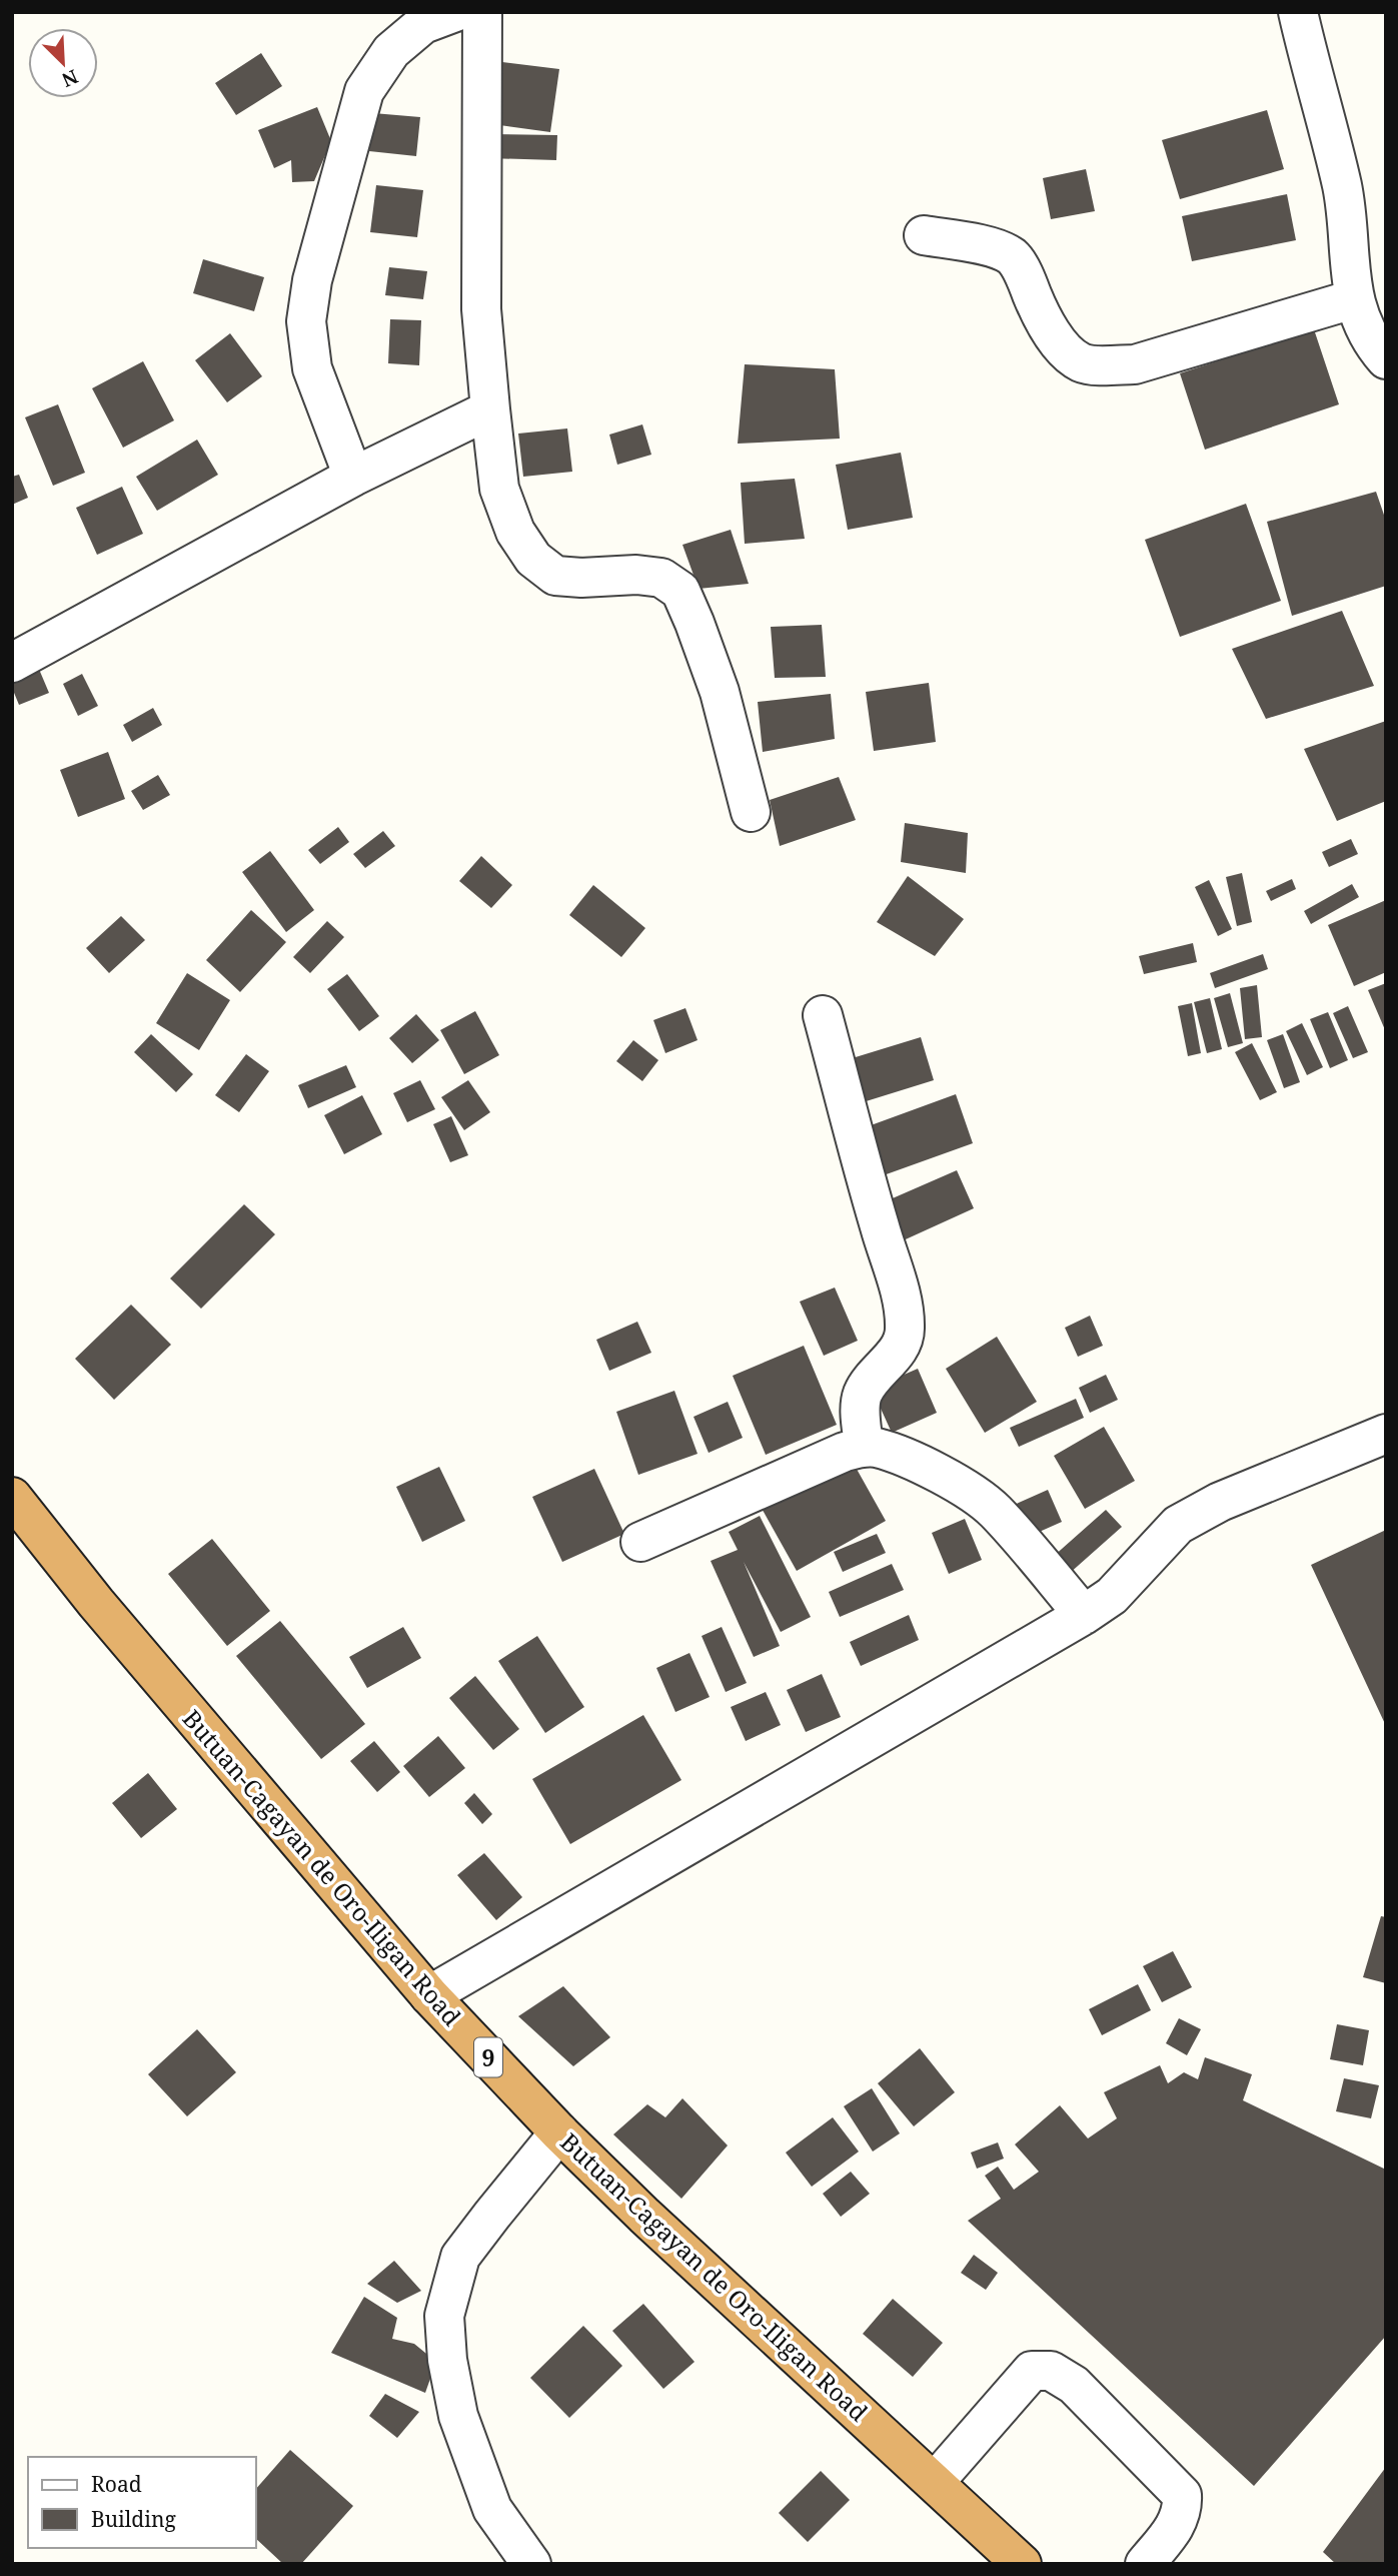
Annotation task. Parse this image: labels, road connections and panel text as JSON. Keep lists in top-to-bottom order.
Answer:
{
  "streets": {
    "highway": ["Butuan-Cagayan de Oro-Iligan Road", "9"]
  },
  "legend": ["Road", "Building"],
  "north": "bottom right"
}
